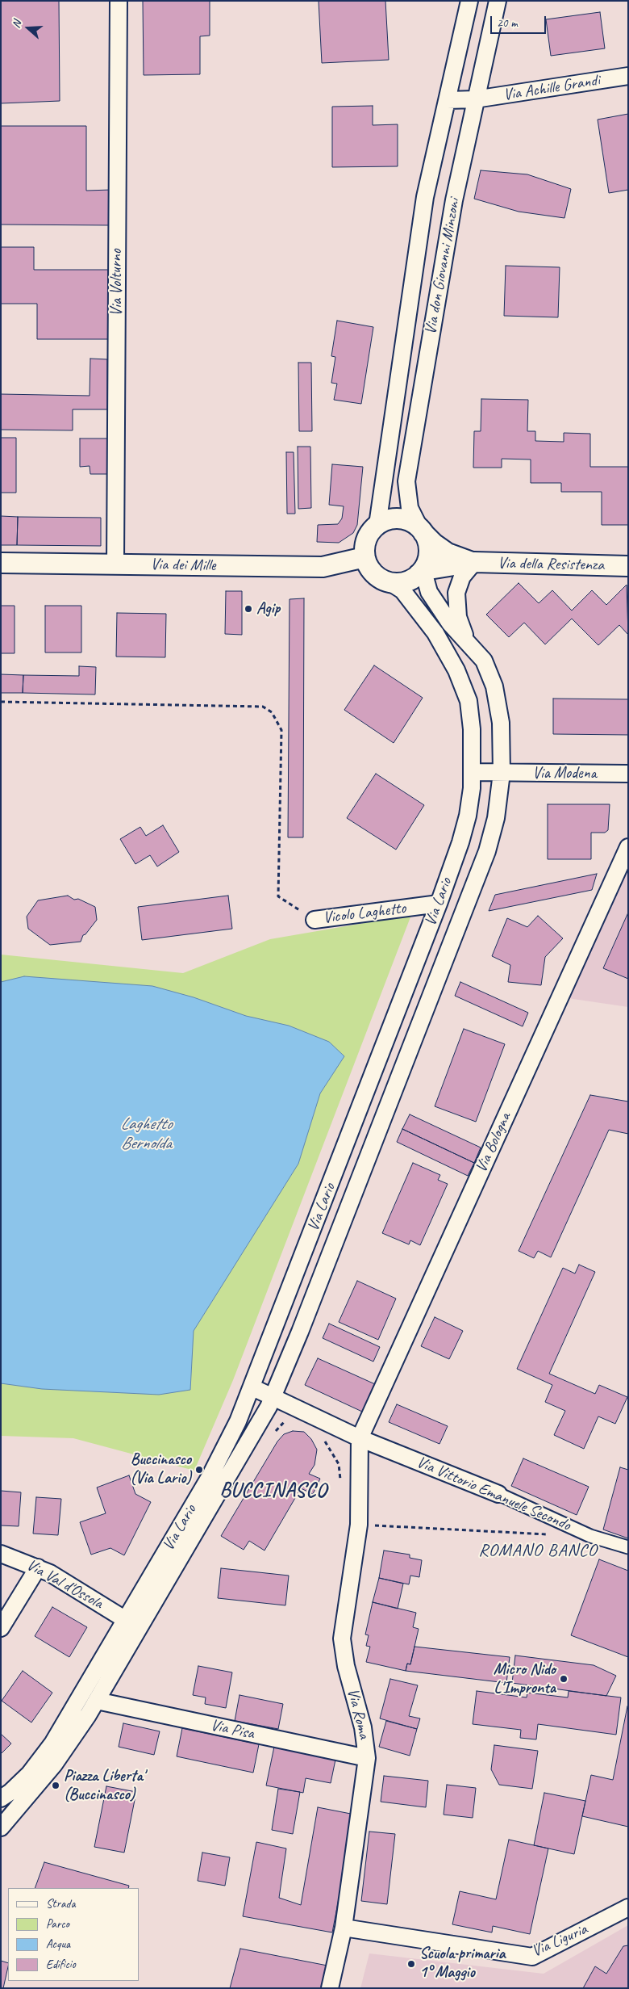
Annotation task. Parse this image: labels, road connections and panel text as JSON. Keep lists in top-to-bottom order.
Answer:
{
  "streets": {
    "street": [
      "Via Achille Grandi",
      "Via don Giovanni Minzoni",
      "Via Volturno",
      "Via della Resistenza",
      "Via dei Mille",
      "Via Modena",
      "Via Lario",
      "Vicolo Laghetto",
      "Via Bologna",
      "Via Vittorio Emanuele Secondo",
      "Via Val d'Ossola",
      "Via Roma",
      "Via Pisa",
      "Via Liguria"
    ]
  },
  "crossings": [
    ["Via Achille Grandi", "Via don Giovanni Minzoni"],
    ["Via don Giovanni Minzoni", "Via della Resistenza"],
    ["Via don Giovanni Minzoni", "Via dei Mille"],
    ["Via don Giovanni Minzoni", "Via Lario"],
    ["Via Volturno", "Via dei Mille"],
    ["Via della Resistenza", "Via dei Mille"],
    ["Via della Resistenza", "Via Lario"],
    ["Via dei Mille", "Via Lario"],
    ["Via Modena", "Via Lario"],
    ["Via Lario", "Vicolo Laghetto"],
    ["Via Lario", "Via Vittorio Emanuele Secondo"],
    ["Via Lario", "Via Val d'Ossola"],
    ["Via Lario", "Via Pisa"],
    ["Via Bologna", "Via Vittorio Emanuele Secondo"],
    ["Via Bologna", "Via Roma"],
    ["Via Vittorio Emanuele Secondo", "Via Roma"],
    ["Via Roma", "Via Pisa"],
    ["Via Roma", "Via Liguria"]
  ],
  "districts": ["BUCCINASCO", "ROMANO BANCO"],
  "water": ["Laghetto Bernolda"],
  "places": [
    "Agip",
    "Buccinasco (Via Lario)",
    "Micro Nido L'Impronta",
    "Piazza Liberta' (Buccinasco)",
    "Scuola primaria 1° Maggio"
  ],
  "legend": [
    "Strada",
    "Parco",
    "Acqua",
    "Edificio"
  ],
  "scale_bar": "20 m",
  "north": "left"
}
